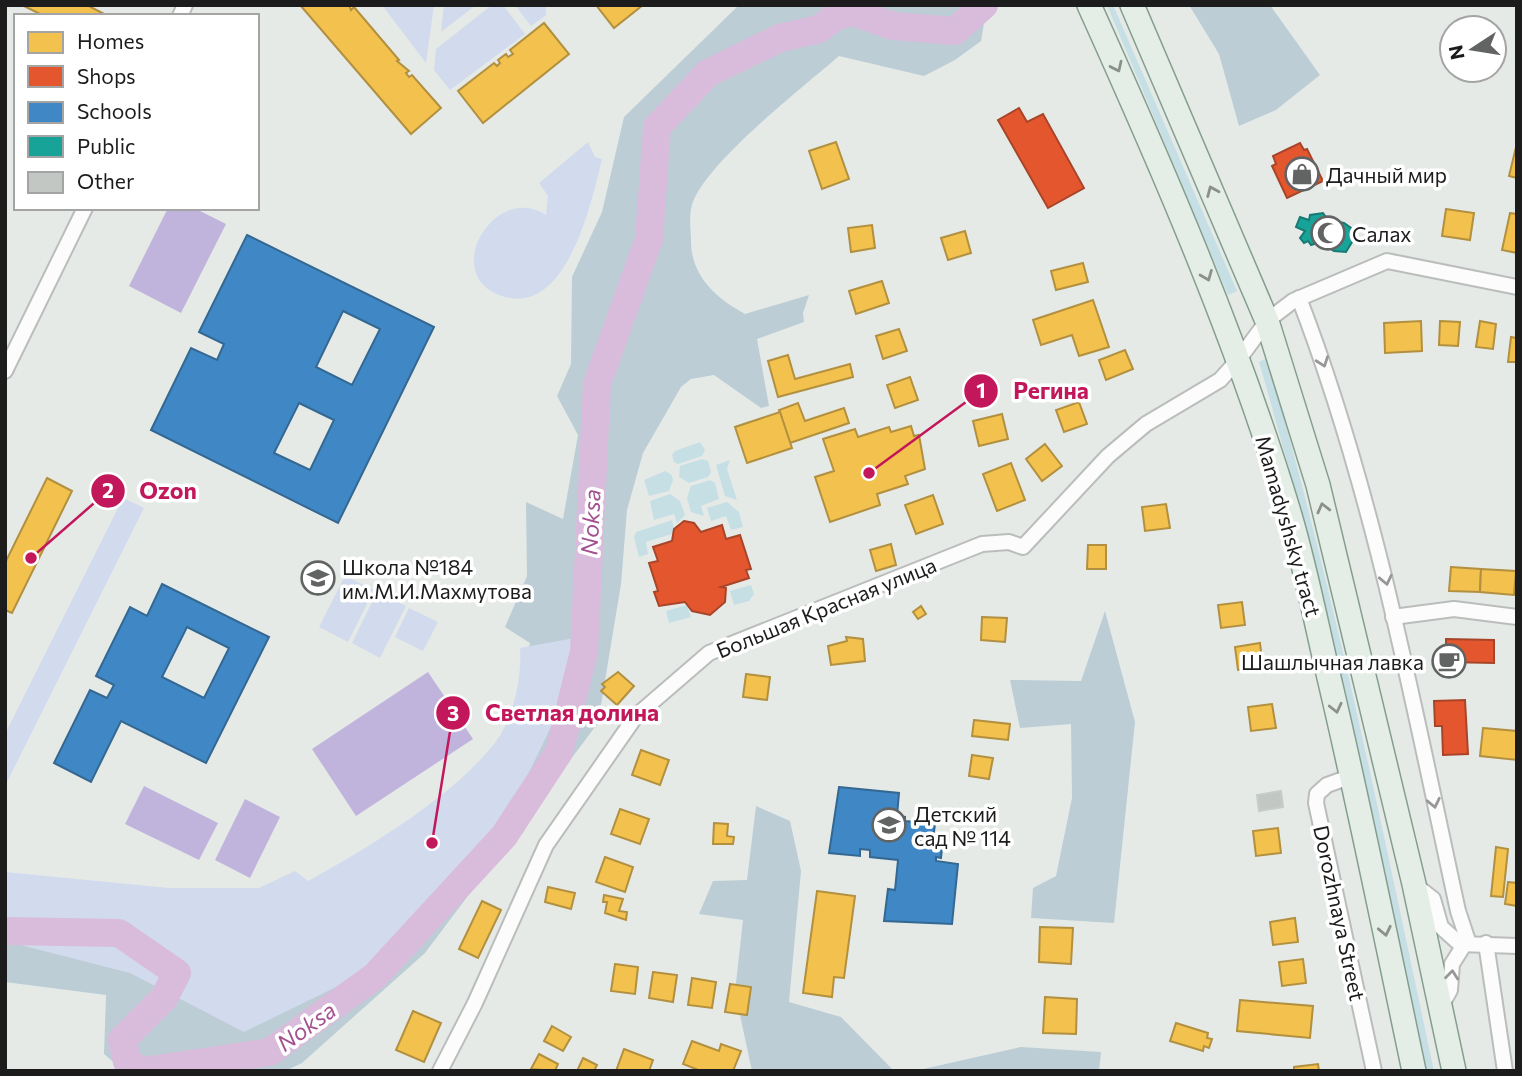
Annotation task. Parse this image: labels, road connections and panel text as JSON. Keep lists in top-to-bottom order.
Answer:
{
  "streets": {
    "main road": ["Mamadyshsky tract"],
    "street": ["Большая Красная улица", "Dorozhnaya Street"]
  },
  "crossings": [
    ["Mamadyshsky tract", "Большая Красная улица"],
    ["Mamadyshsky tract", "Dorozhnaya Street"]
  ],
  "water": ["Noksa"],
  "places": {
    "shop": ["Дачный мир"],
    "mosque": ["Салах"],
    "other": ["Регина", "Ozon", "Светлая долина"],
    "school or university": ["Школа №184 им.М.И.Махмутова", "Детский сад № 114"],
    "cafe": ["Шашлычная лавка"]
  },
  "legend": [
    "Homes",
    "Shops",
    "Schools",
    "Public",
    "Other"
  ],
  "north": "left"
}
